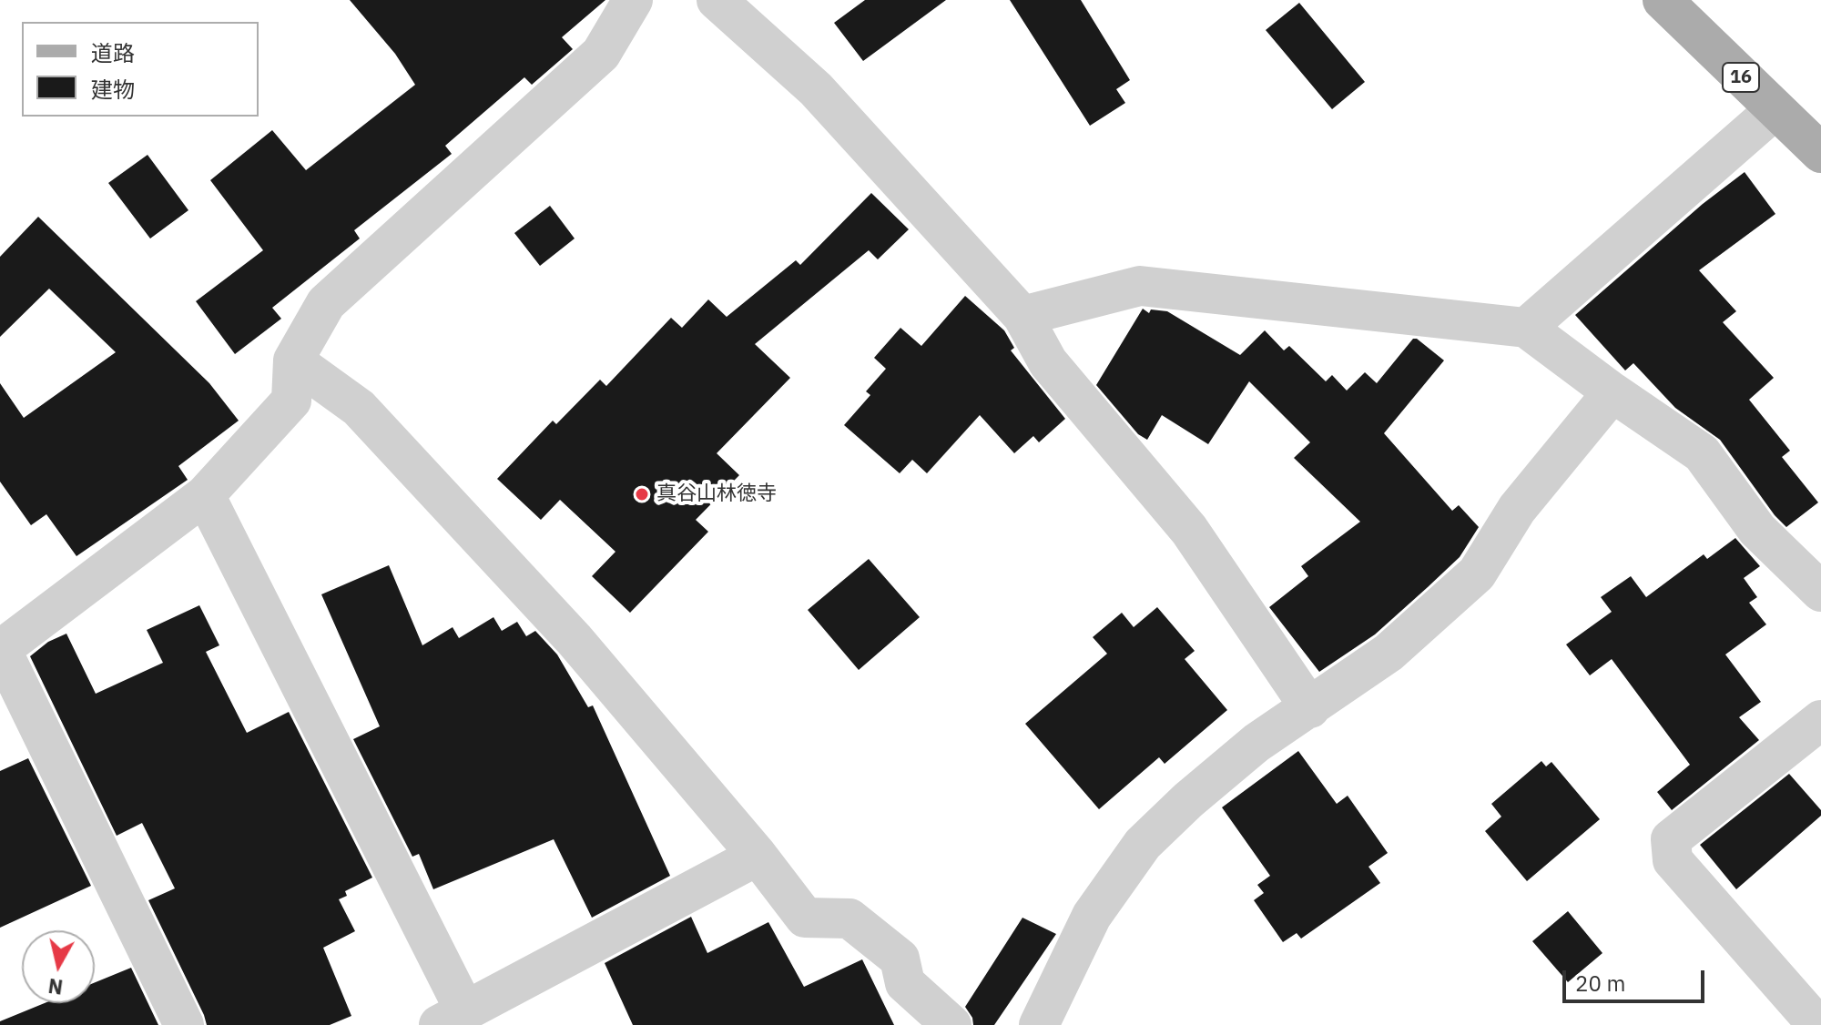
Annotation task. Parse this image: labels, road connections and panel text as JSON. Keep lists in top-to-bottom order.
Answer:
{
  "streets": {
    "main road": ["16"]
  },
  "places": ["真谷山林徳寺"],
  "legend": ["道路", "建物"],
  "scale_bar": "20 m",
  "north": "bottom"
}
